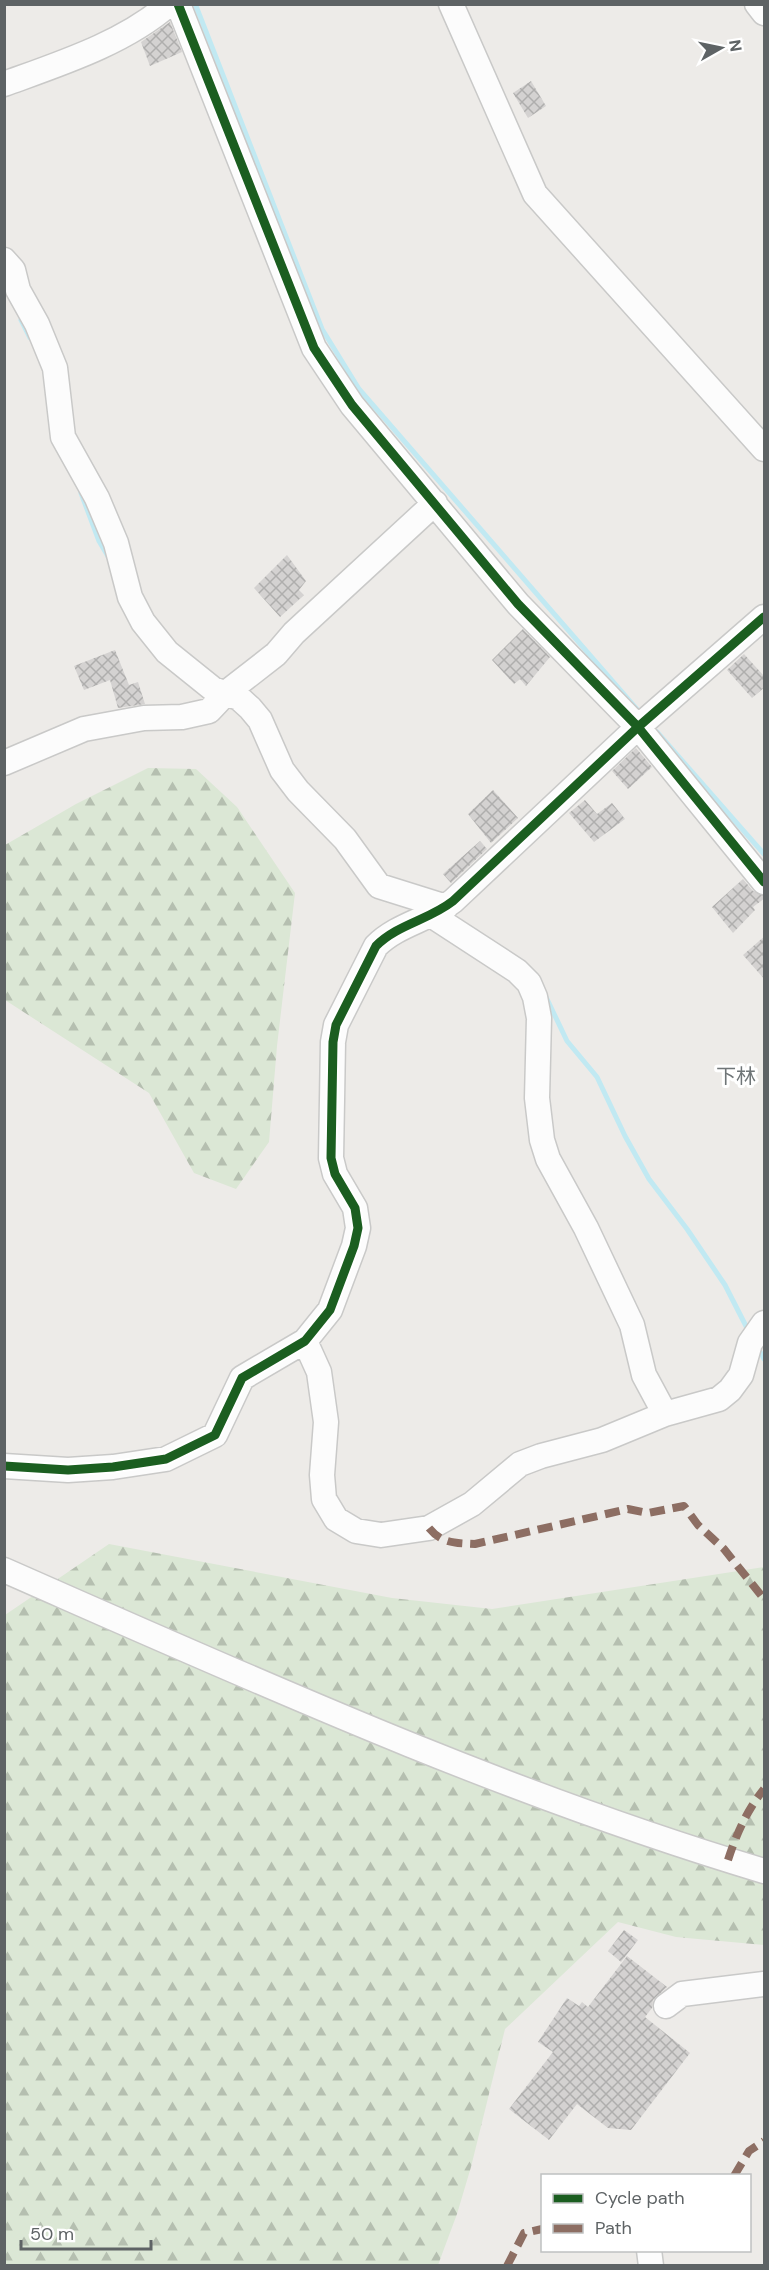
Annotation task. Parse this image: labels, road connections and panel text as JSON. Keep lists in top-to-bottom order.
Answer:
{
  "districts": ["下林"],
  "legend": ["Cycle path", "Path"],
  "scale_bar": "50 m",
  "north": "right"
}
